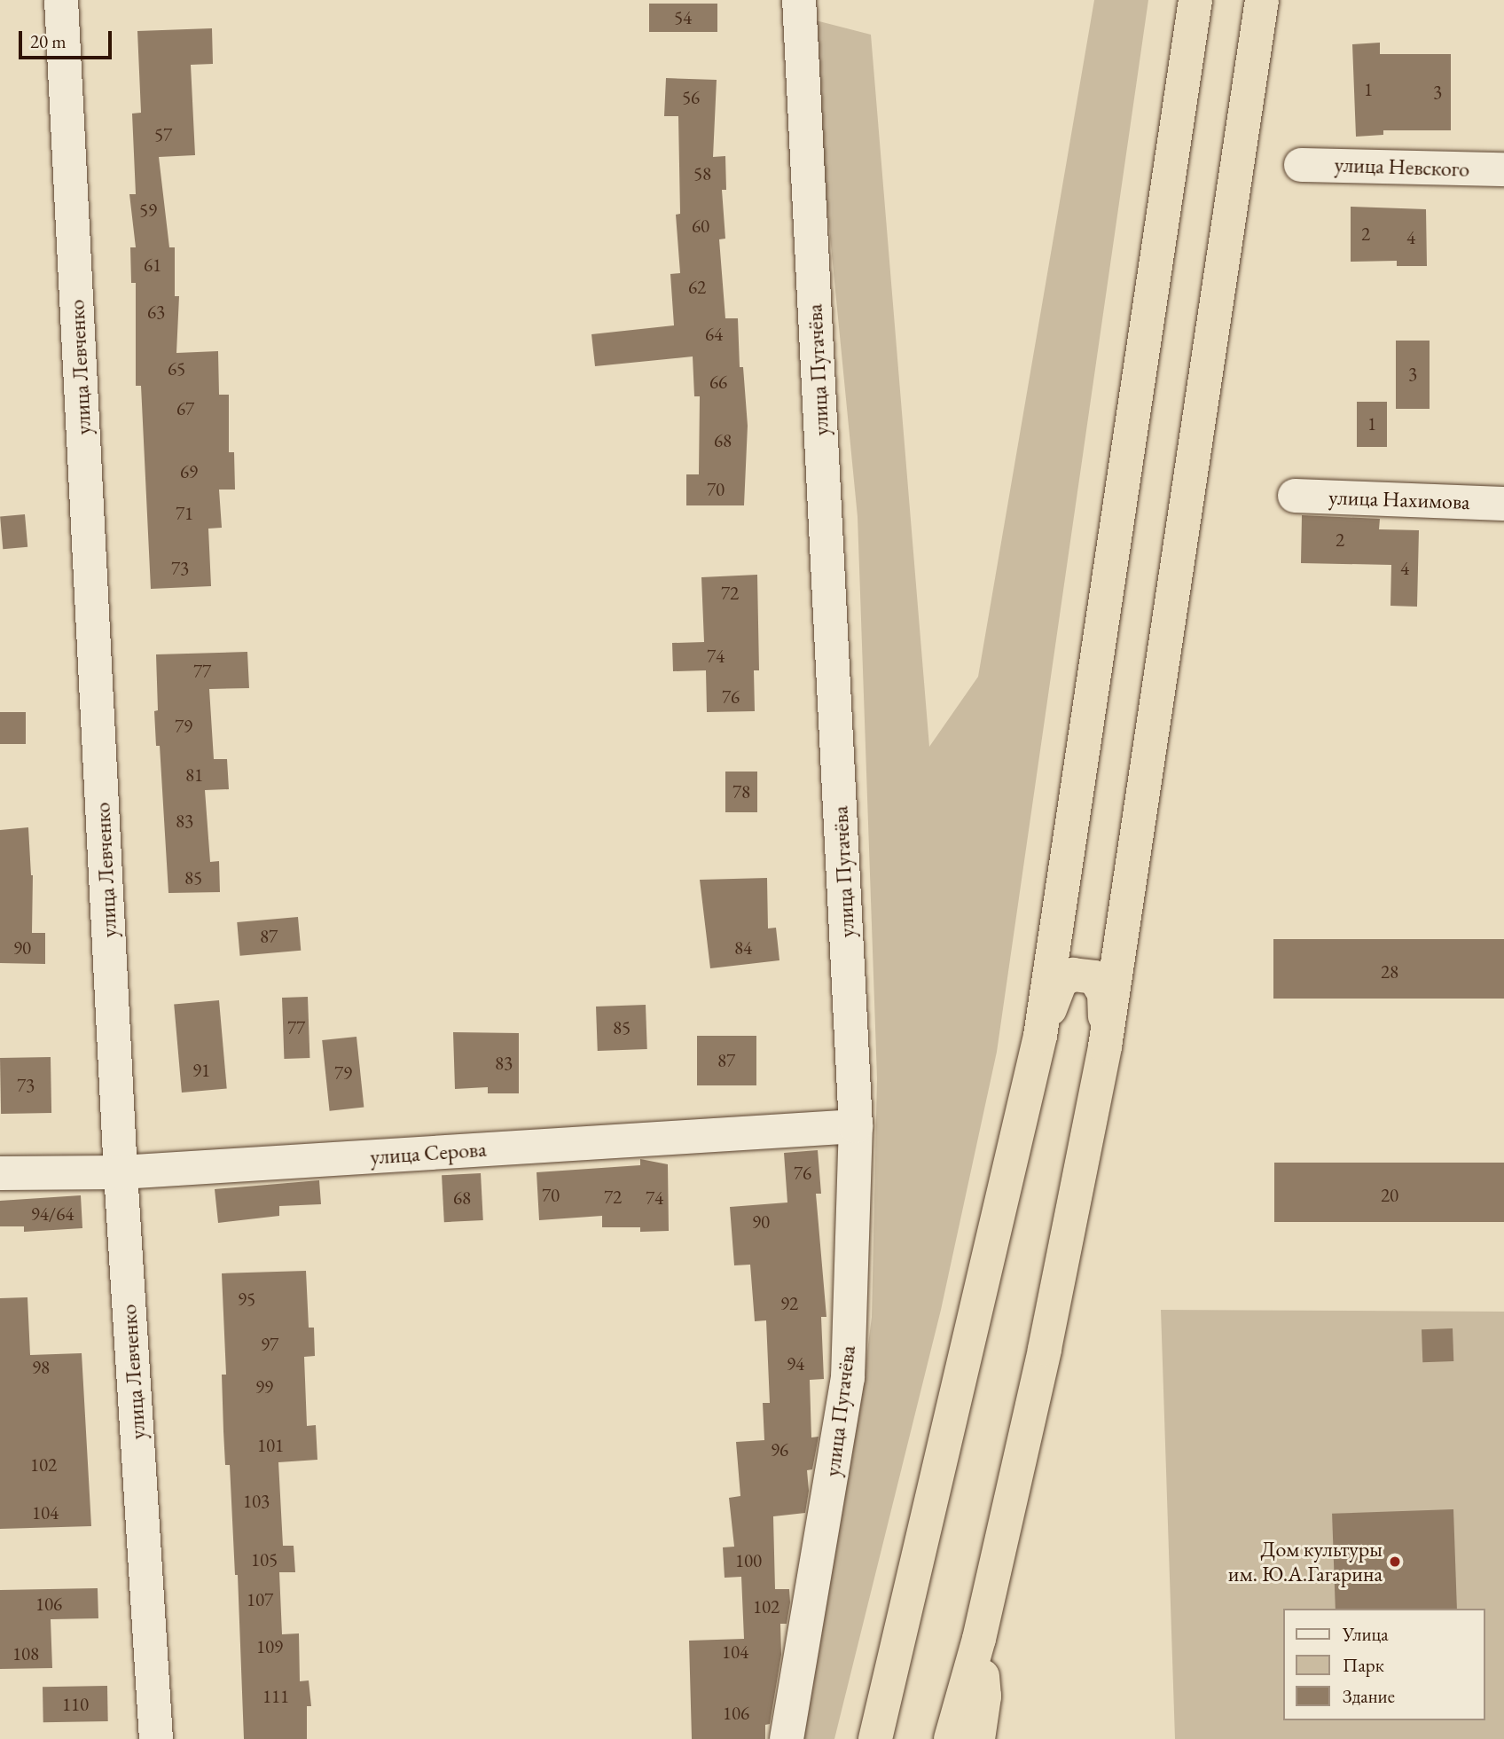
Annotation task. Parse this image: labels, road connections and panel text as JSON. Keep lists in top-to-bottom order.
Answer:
{
  "streets": {
    "street": [
      "улица Невского",
      "улица Левченко",
      "улица Пугачёва",
      "улица Нахимова",
      "улица Серова"
    ]
  },
  "crossings": [
    ["улица Левченко", "улица Серова"],
    ["улица Пугачёва", "улица Серова"]
  ],
  "places": ["Дом культуры им. Ю.А.Гагарина"],
  "house_numbers": [
    "54",
    "1",
    "3",
    "56",
    "57",
    "58",
    "59",
    "60",
    "2",
    "4",
    "61",
    "62",
    "63",
    "64",
    "65",
    "3",
    "66",
    "67",
    "1",
    "68",
    "69",
    "70",
    "71",
    "2",
    "73",
    "4",
    "72",
    "74",
    "77",
    "76",
    "79",
    "81",
    "78",
    "83",
    "85",
    "87",
    "90",
    "84",
    "28",
    "77",
    "85",
    "87",
    "83",
    "91",
    "79",
    "73",
    "76",
    "70",
    "20",
    "72",
    "68",
    "74",
    "94/64",
    "90",
    "95",
    "92",
    "97",
    "94",
    "98",
    "99",
    "101",
    "96",
    "102",
    "103",
    "104",
    "105",
    "100",
    "107",
    "106",
    "102",
    "109",
    "104",
    "108",
    "111",
    "110",
    "106"
  ],
  "legend": ["Улица", "Парк", "Здание"],
  "scale_bar": "20 m"
}
